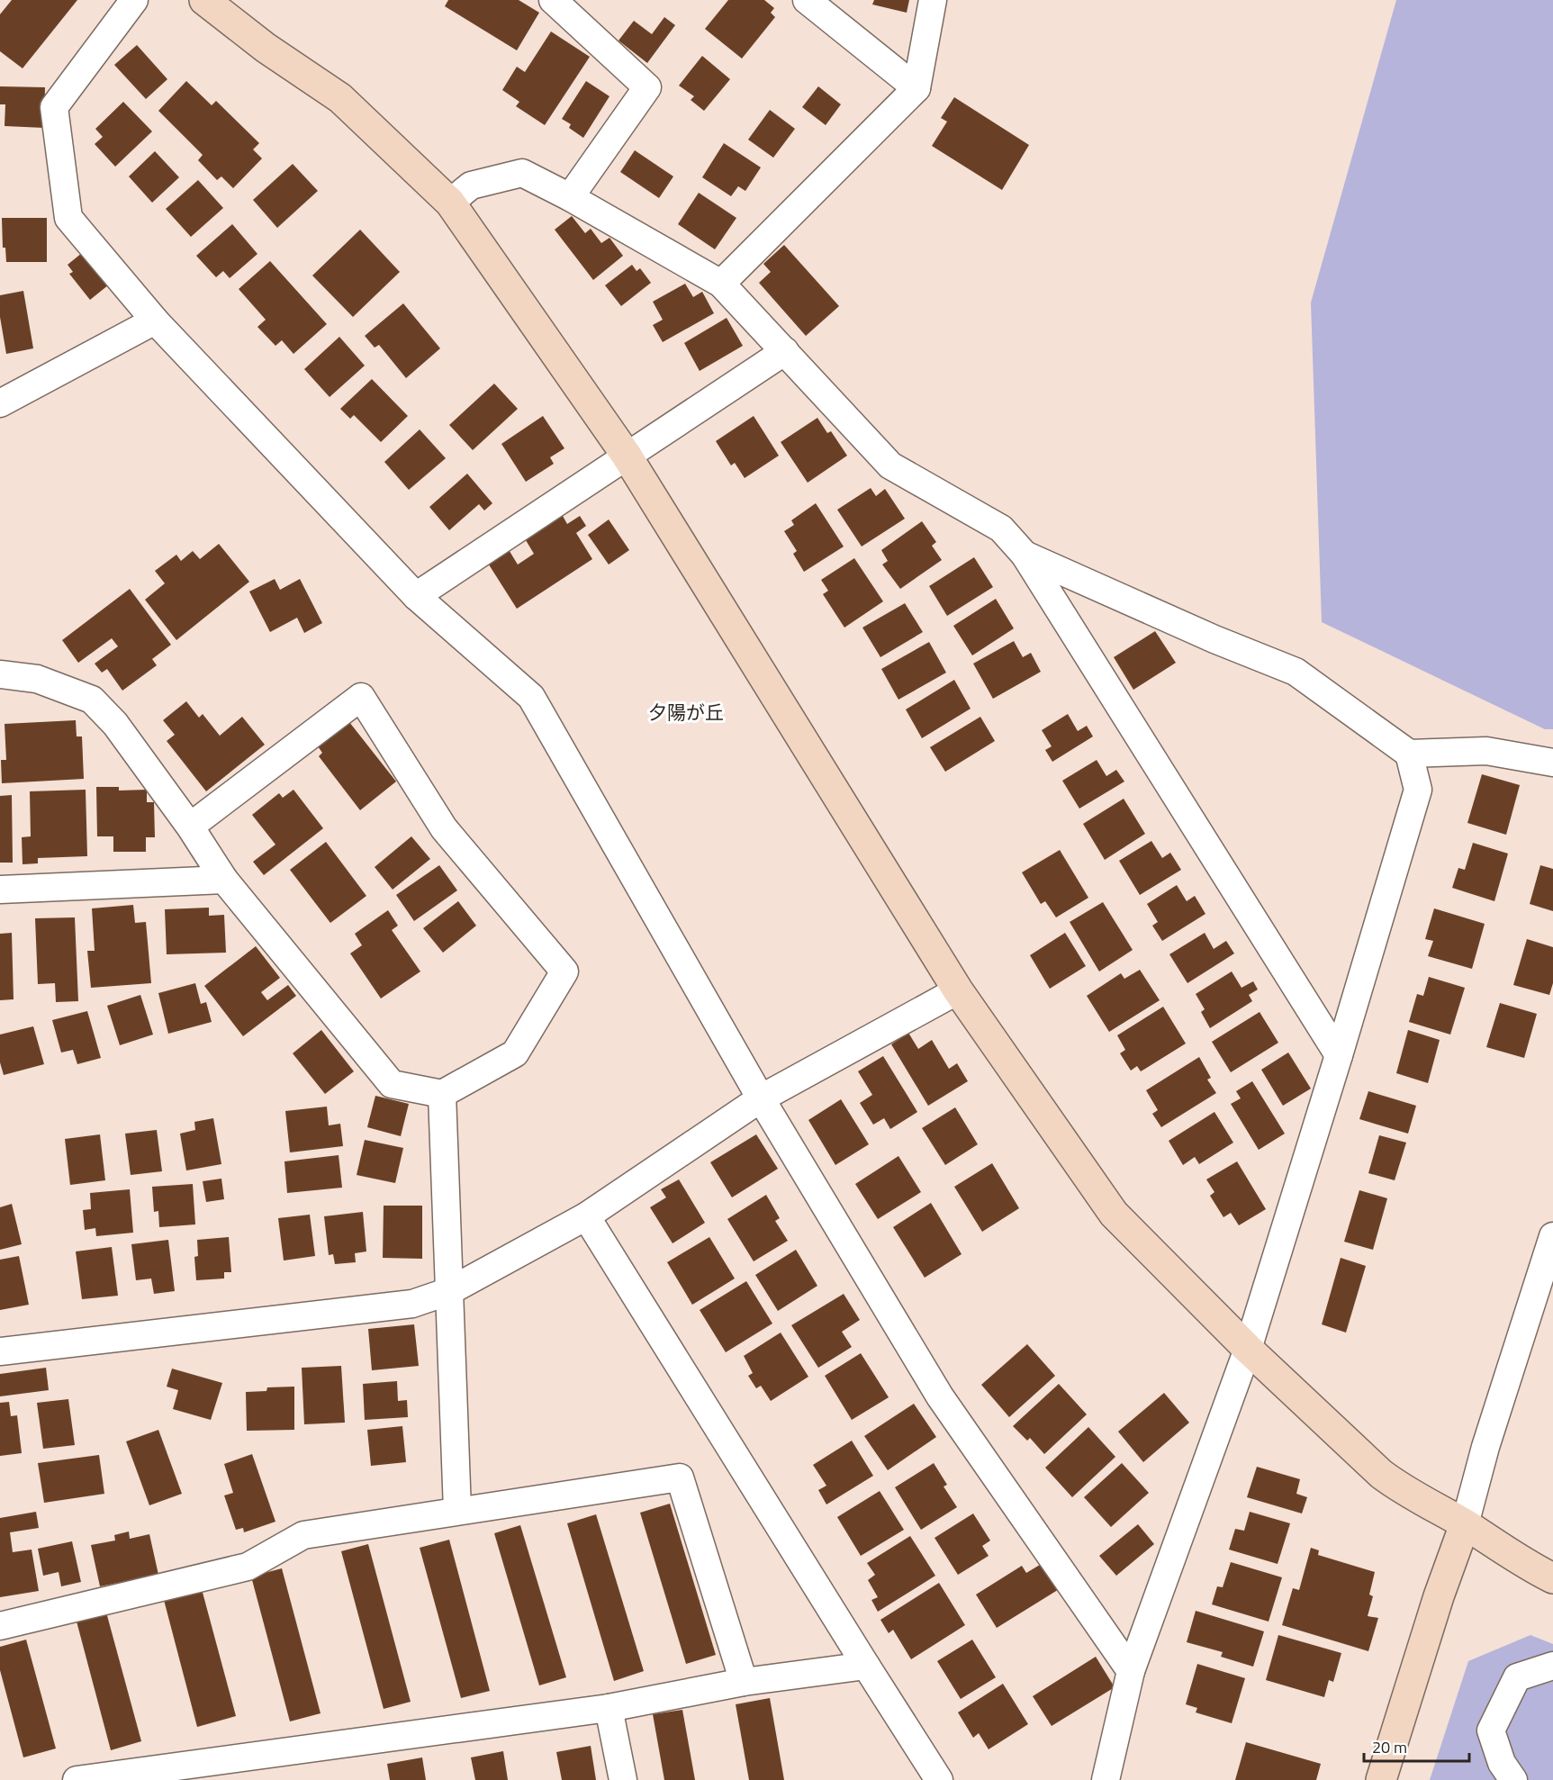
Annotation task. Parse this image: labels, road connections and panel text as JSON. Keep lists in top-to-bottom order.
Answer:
{
  "districts": ["夕陽が丘"],
  "scale_bar": "20 m"
}
